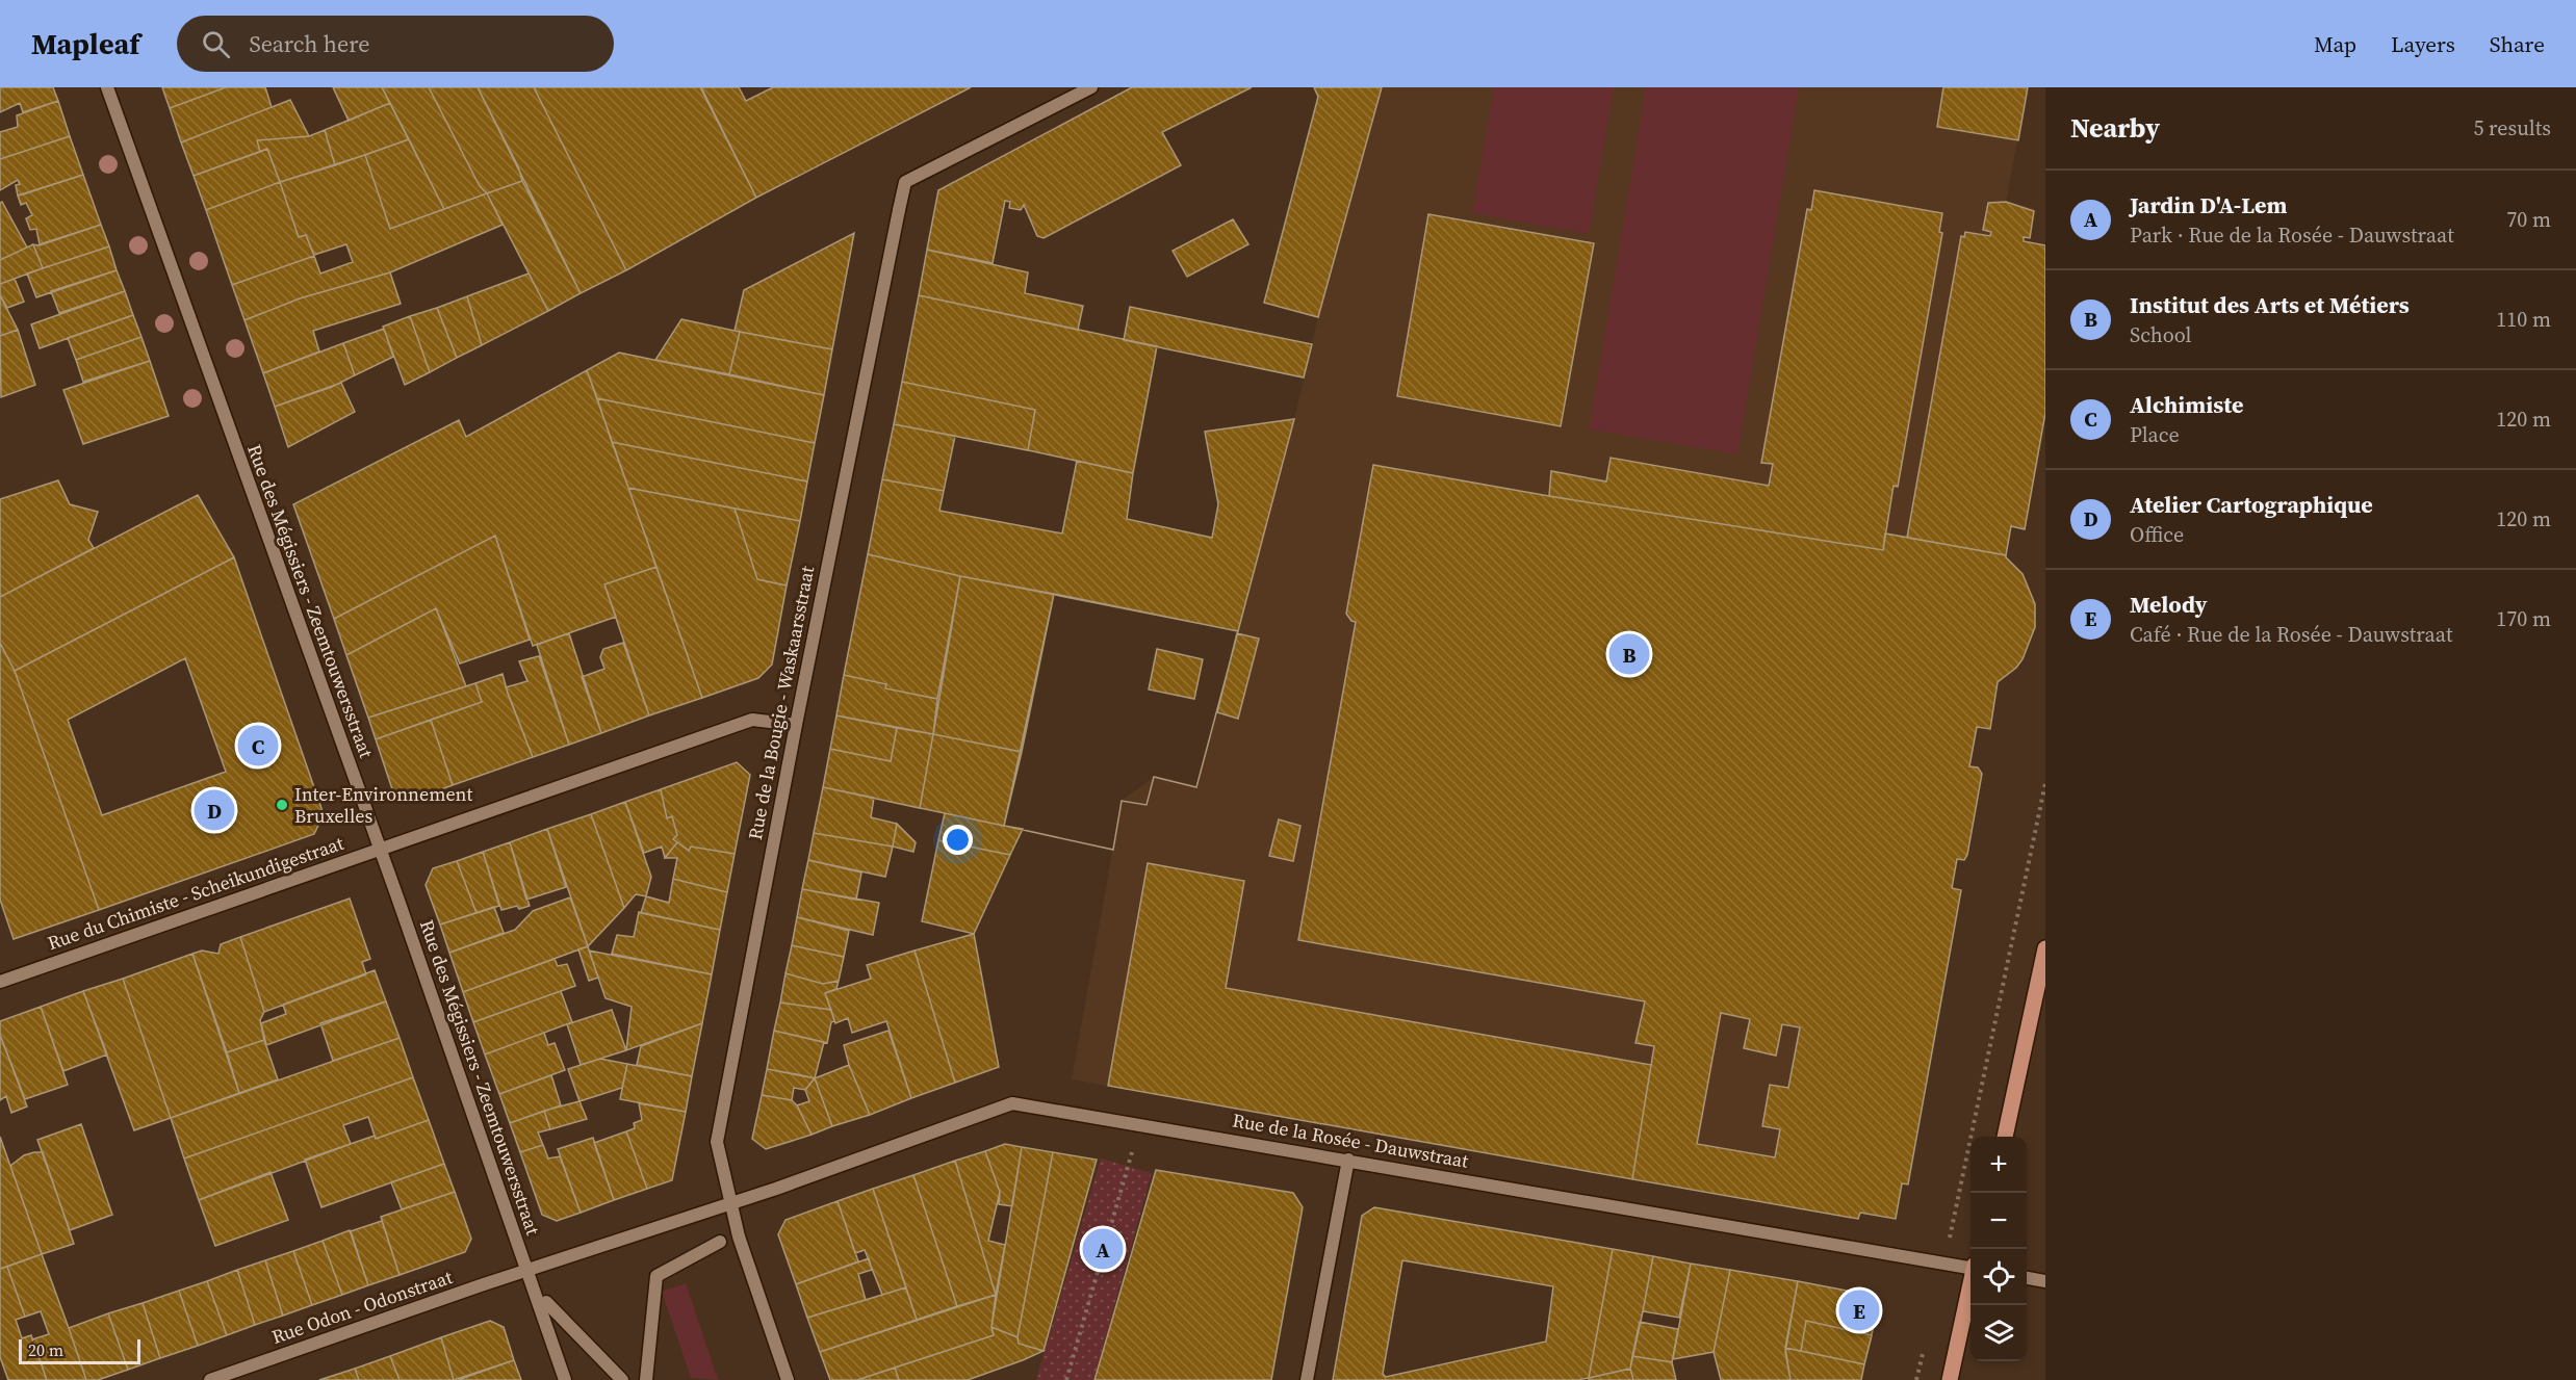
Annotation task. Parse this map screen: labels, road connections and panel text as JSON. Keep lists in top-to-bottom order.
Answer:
{
  "streets": {
    "street": [
      "Rue des Mégissiers - Zeemtouwersstraat",
      "Rue de la Bougie - Waskaarsstraat",
      "Rue du Chimiste - Scheikundigestraat",
      "Rue de la Rosée - Dauwstraat",
      "Rue Odon - Odonstraat"
    ]
  },
  "crossings": [
    ["Rue des Mégissiers - Zeemtouwersstraat", "Rue du Chimiste - Scheikundigestraat"],
    ["Rue des Mégissiers - Zeemtouwersstraat", "Rue Odon - Odonstraat"],
    ["Rue de la Bougie - Waskaarsstraat", "Rue du Chimiste - Scheikundigestraat"],
    ["Rue de la Bougie - Waskaarsstraat", "Rue de la Rosée - Dauwstraat"],
    ["Rue de la Bougie - Waskaarsstraat", "Rue Odon - Odonstraat"],
    ["Rue de la Rosée - Dauwstraat", "Rue Odon - Odonstraat"]
  ],
  "places": ["Inter-Environnement Bruxelles"],
  "scale_bar": "20 m",
  "page": {
    "header": "Mapleaf",
    "search": "Search here",
    "nav": ["Map", "Layers", "Share"],
    "heading": ["Nearby", "5 results"],
    "list": [
      {
        "mark": "A",
        "name": "Jardin D'A-Lem",
        "note": "Park · Rue de la Rosée - Dauwstraat",
        "value": "70 m"
      },
      {
        "mark": "B",
        "name": "Institut des Arts et Métiers",
        "note": "School",
        "value": "110 m"
      },
      {
        "mark": "C",
        "name": "Alchimiste",
        "note": "Place",
        "value": "120 m"
      },
      {
        "mark": "D",
        "name": "Atelier Cartographique",
        "note": "Office",
        "value": "120 m"
      },
      {
        "mark": "E",
        "name": "Melody",
        "note": "Café · Rue de la Rosée - Dauwstraat",
        "value": "170 m"
      }
    ],
    "pins": [
      "B",
      "C",
      "D",
      "A",
      "E"
    ],
    "map_buttons": ["+", "−"],
    "scale": "20 m"
  }
}
